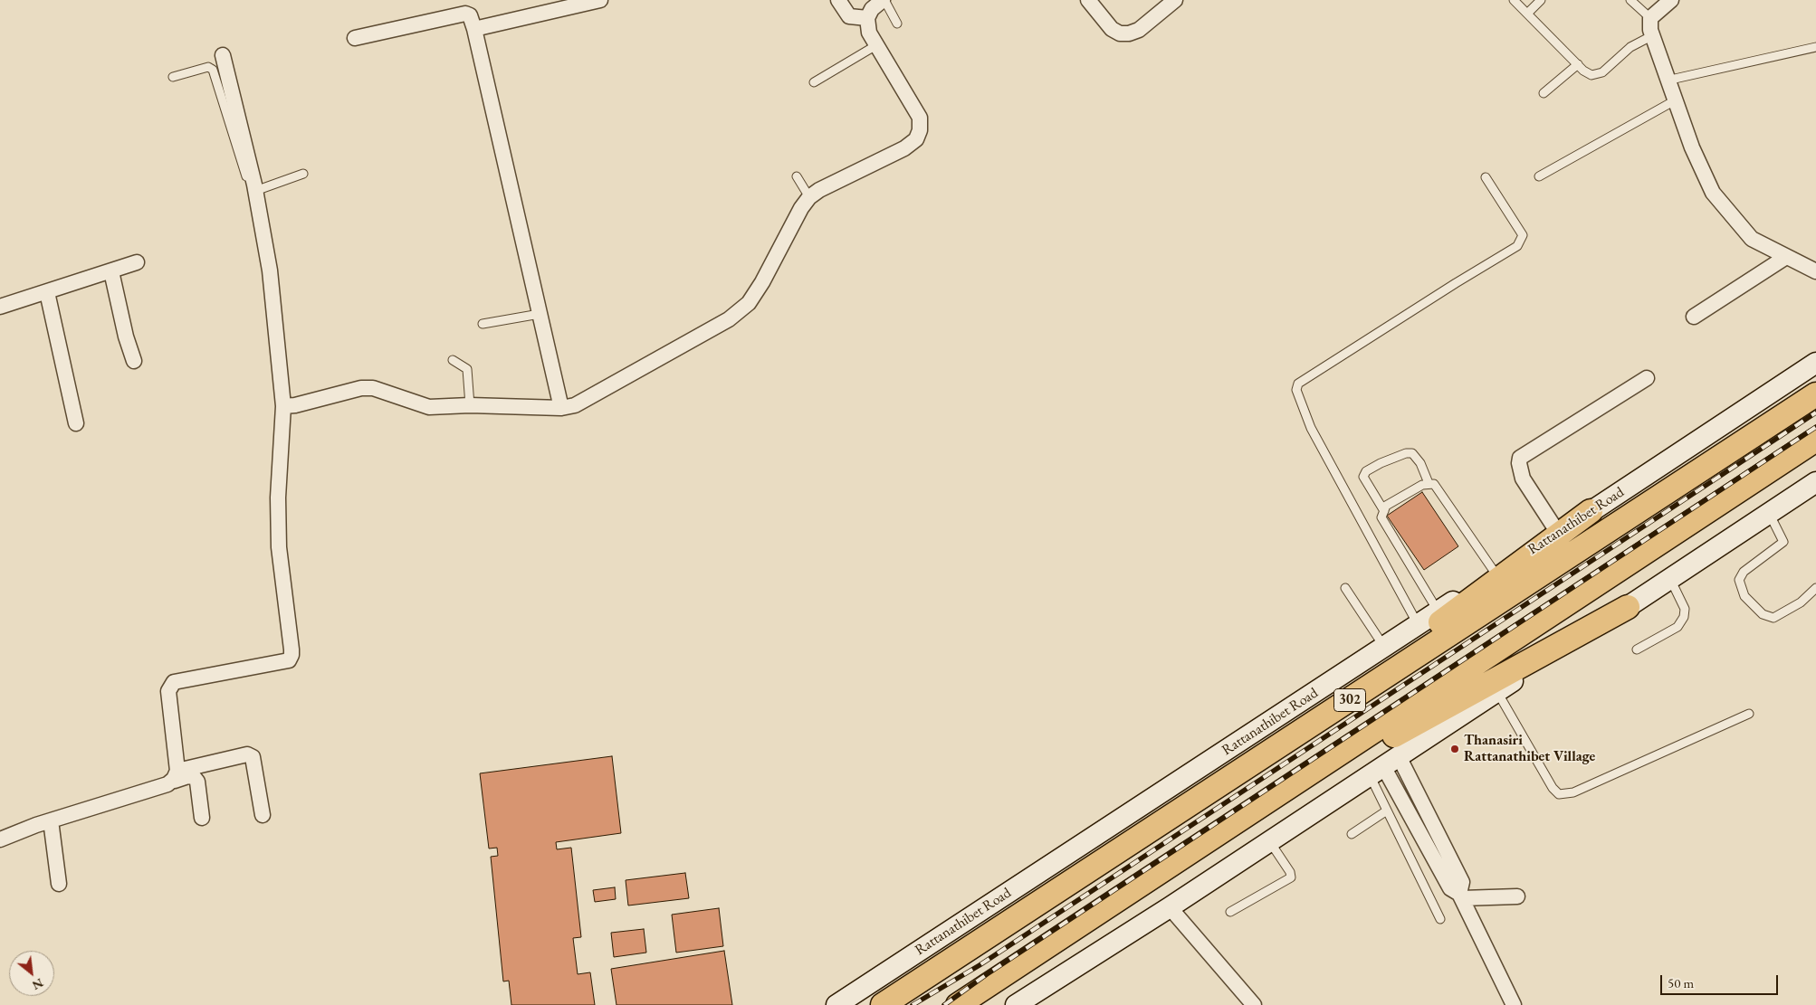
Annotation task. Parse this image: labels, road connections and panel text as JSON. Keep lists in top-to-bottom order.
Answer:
{
  "streets": {
    "main road": ["Rattanathibet Road", "302"]
  },
  "places": ["Thanasiri Rattanathibet Village"],
  "scale_bar": "50 m",
  "north": "bottom right"
}
